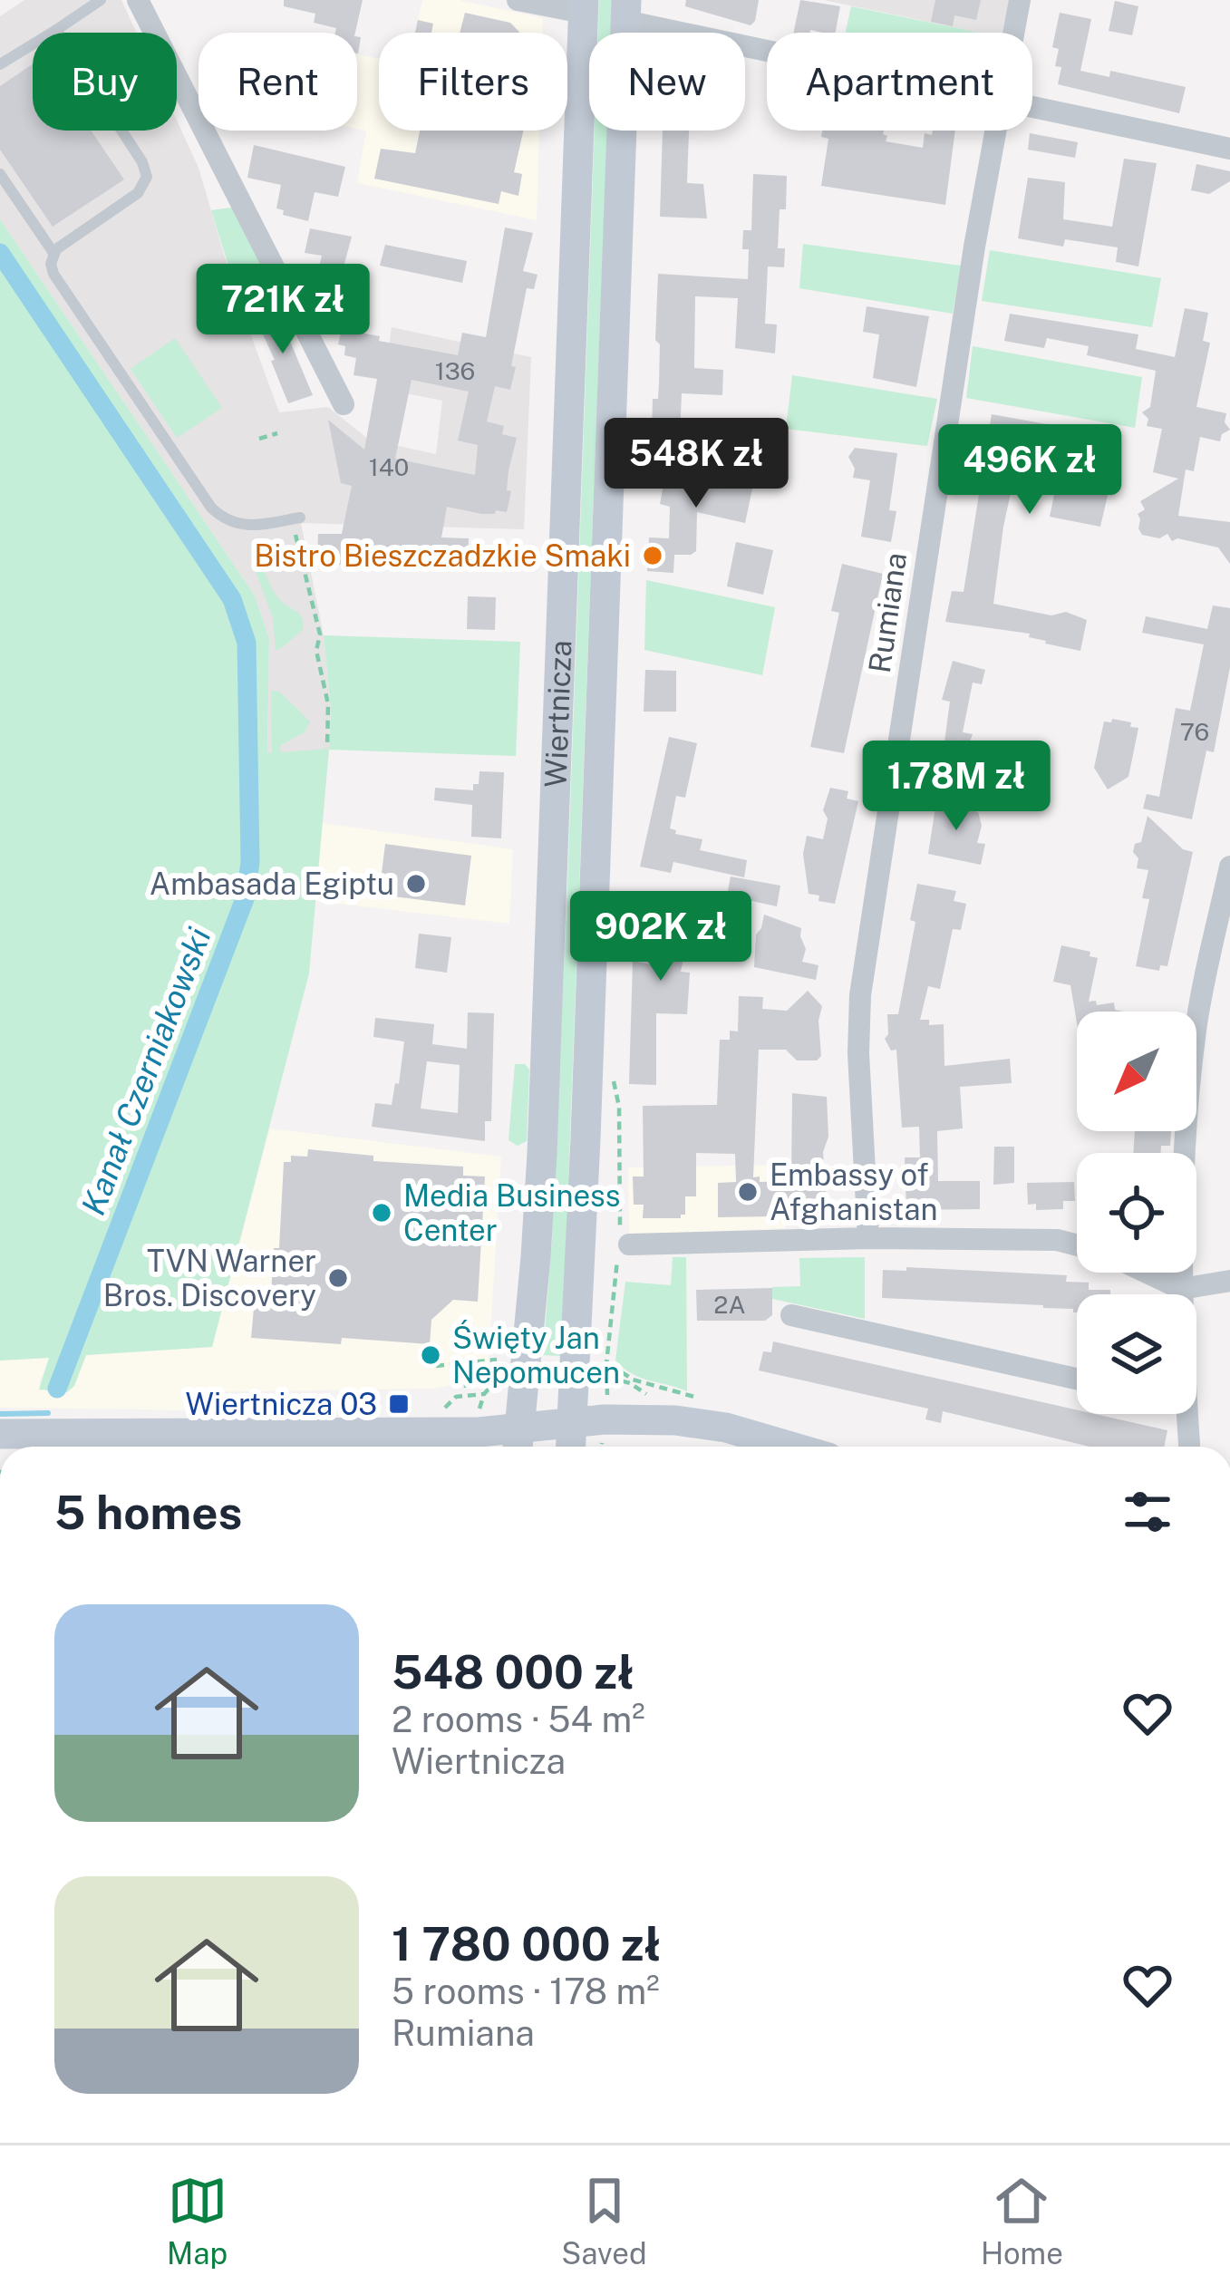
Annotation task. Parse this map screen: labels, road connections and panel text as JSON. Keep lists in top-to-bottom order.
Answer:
{
  "streets": {
    "main road": ["Wiertnicza"],
    "street": ["Rumiana"]
  },
  "water": ["Kanał Czerniakowski"],
  "places": {
    "other": [
      "Bistro Bieszczadzkie Smaki",
      "Ambasada Egiptu",
      "Embassy of Afghanistan",
      "Media Business Center",
      "TVN Warner Bros. Discovery",
      "Święty Jan Nepomucen"
    ],
    "transit": ["Wiertnicza 03"]
  },
  "house_numbers": [
    "136",
    "140",
    "76",
    "2A"
  ],
  "north": "bottom left",
  "page": {
    "chip": [
      "Buy",
      "Rent",
      "Filters",
      "New",
      "Apartment"
    ],
    "price": [
      "721K zł",
      "548K zł",
      "496K zł",
      "1.78M zł",
      "902K zł"
    ],
    "heading": "5 homes",
    "list": [
      {
        "name": "548 000 zł",
        "note": "2 rooms · 54 m² · Wiertnicza"
      },
      {
        "name": "1 780 000 zł",
        "note": "5 rooms · 178 m² · Rumiana"
      }
    ],
    "tabs": ["Map", "Saved", "Home"]
  }
}
